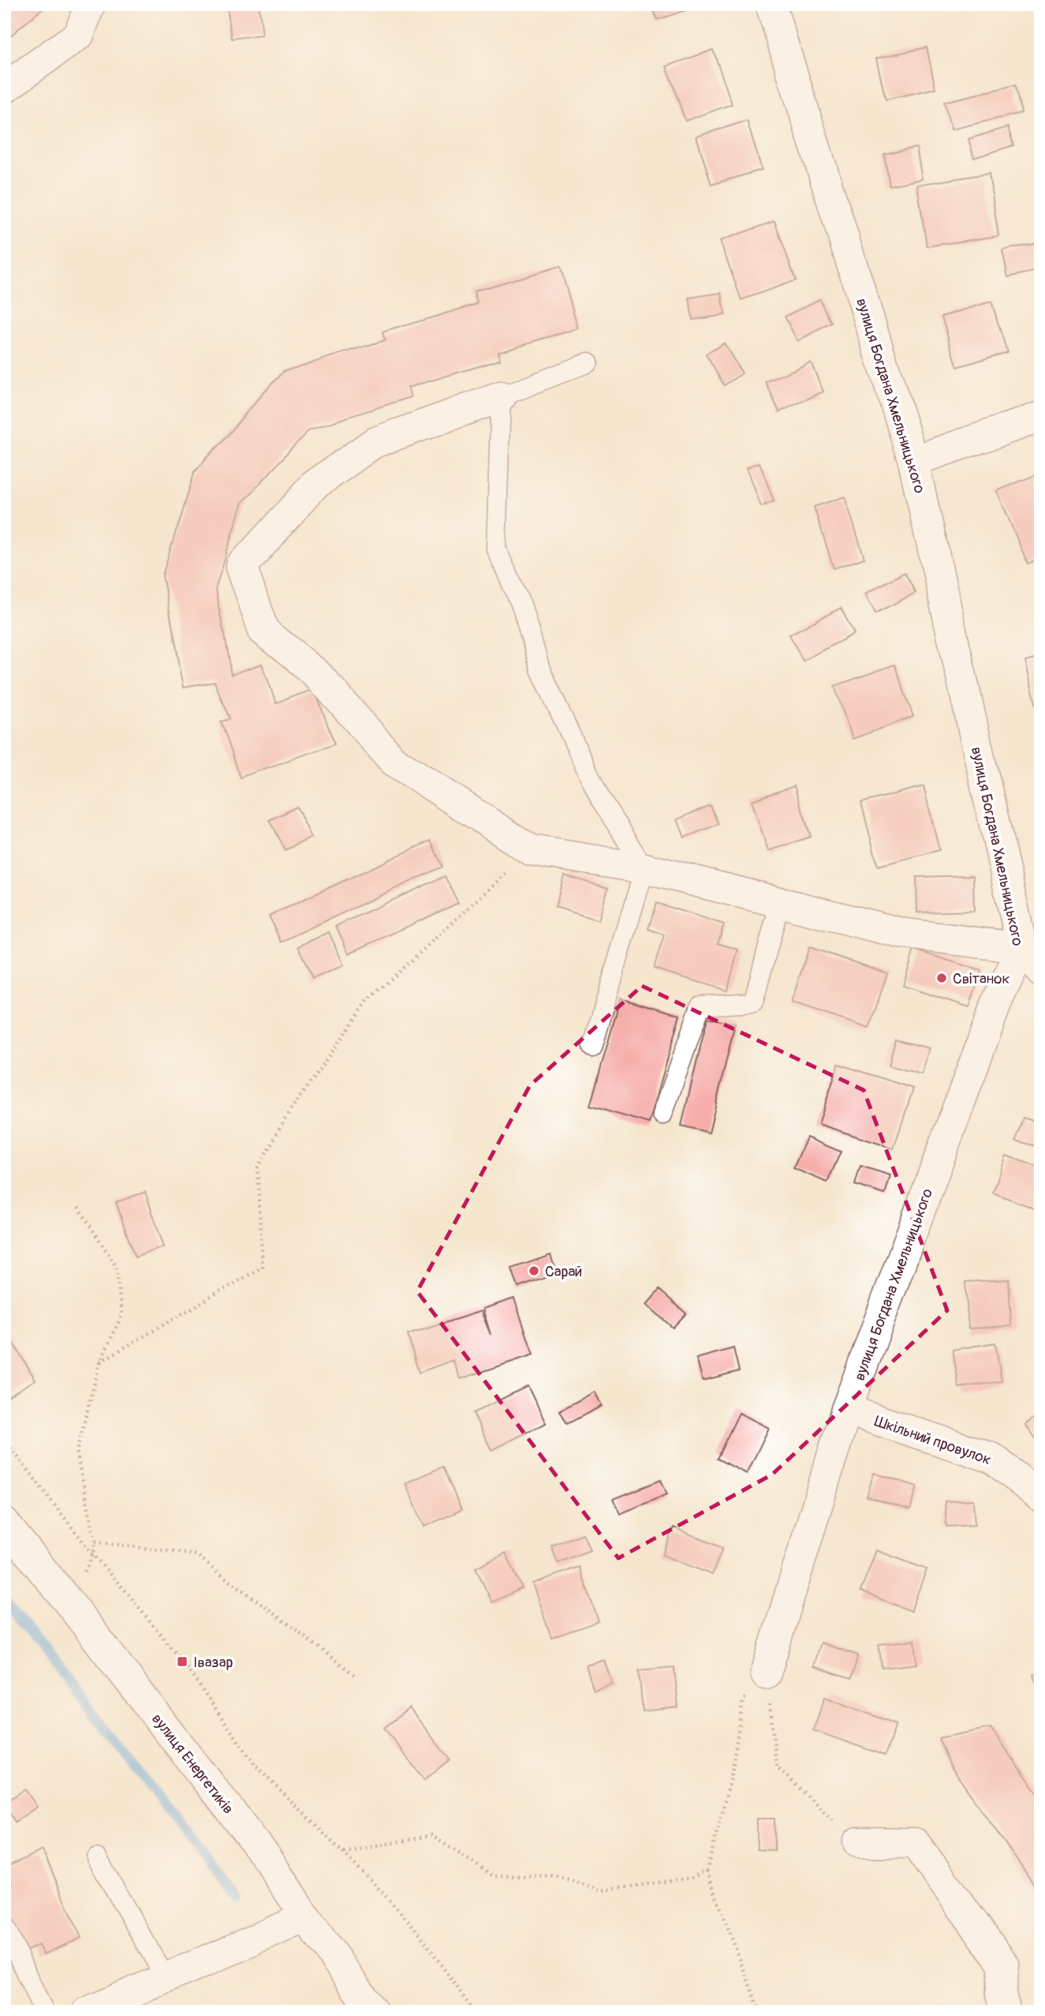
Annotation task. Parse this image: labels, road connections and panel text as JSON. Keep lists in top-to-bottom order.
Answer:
{
  "streets": {
    "street": ["вулиця Богдана Хмельницького", "Шкільний провулок", "вулиця Енергетиків"]
  },
  "crossings": [
    ["вулиця Богдана Хмельницького", "Шкільний провулок"]
  ],
  "places": {
    "other": ["Світанок", "Сарай"],
    "transit": ["Івазар"]
  }
}
